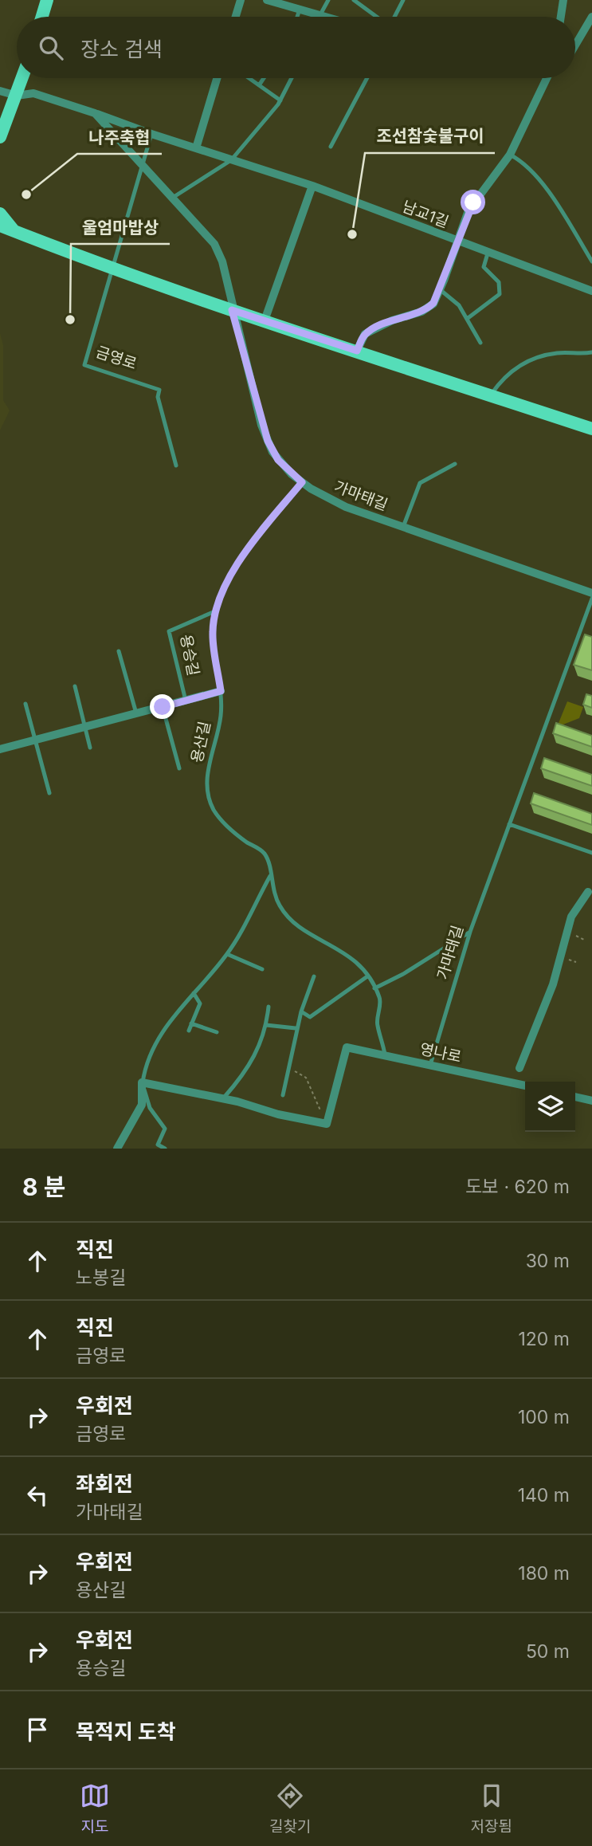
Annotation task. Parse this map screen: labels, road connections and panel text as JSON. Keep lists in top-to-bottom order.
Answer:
{
  "streets": {
    "street": [
      "남교1길",
      "가마태길",
      "용승길",
      "영나로"
    ],
    "lane": ["금영로", "용산길"]
  },
  "crossings": [
    ["가마태길", "용산길"],
    ["가마태길", "영나로"],
    ["용승길", "용산길"]
  ],
  "places": ["나주축협", "조선참숯불구이", "울엄마밥상"],
  "page": {
    "search": "장소 검색",
    "heading": ["8 분", "도보 · 620 m"],
    "list": [
      ["직진", "노봉길", "30 m"],
      ["직진", "금영로", "120 m"],
      ["우회전", "금영로", "100 m"],
      ["좌회전", "가마태길", "140 m"],
      ["우회전", "용산길", "180 m"],
      ["우회전", "용승길", "50 m"],
      "목적지 도착"
    ],
    "nav": ["지도", "길찾기", "저장됨"]
  }
}
